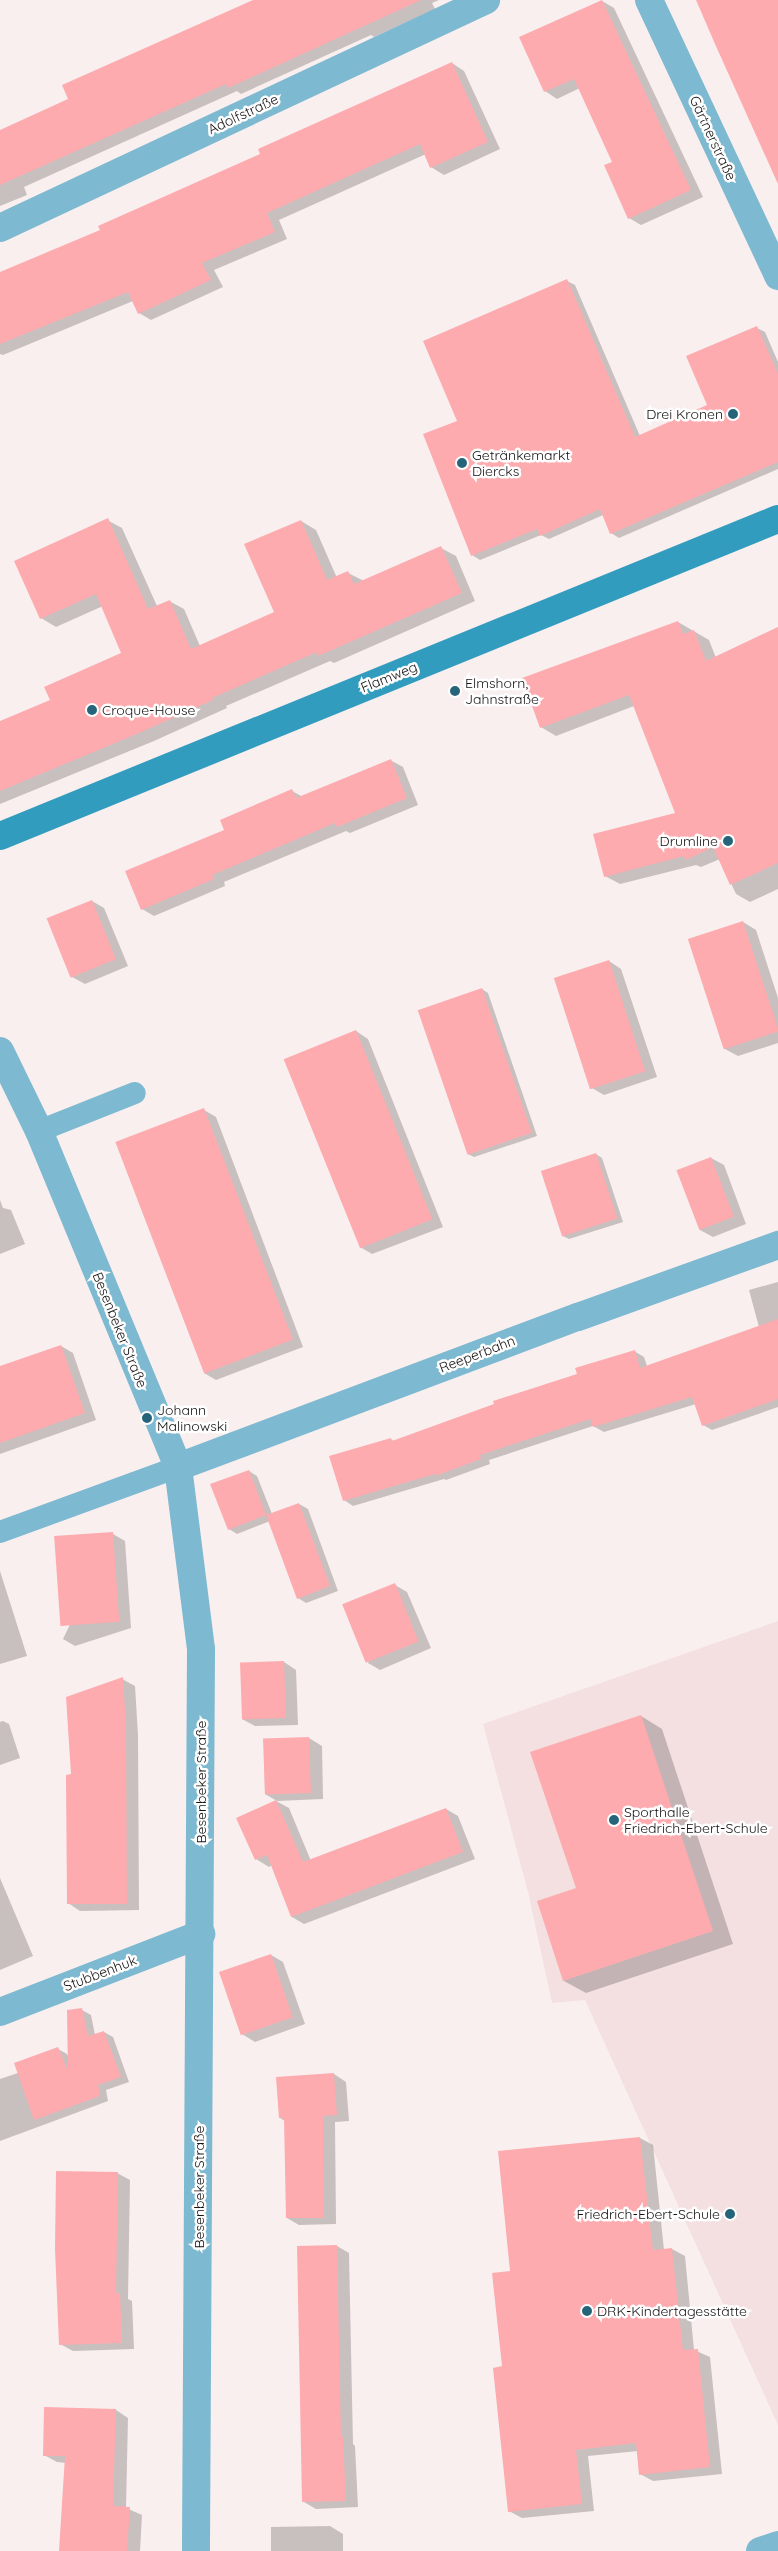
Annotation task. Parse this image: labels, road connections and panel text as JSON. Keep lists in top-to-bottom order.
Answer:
{
  "streets": {
    "main road": ["Flamweg"],
    "street": [
      "Adolfstraße",
      "Gärtnerstraße",
      "Besenbeker Straße",
      "Reeperbahn",
      "Stubbenhuk"
    ]
  },
  "crossings": [
    ["Besenbeker Straße", "Reeperbahn"],
    ["Besenbeker Straße", "Stubbenhuk"]
  ],
  "places": [
    "Drei Kronen",
    "Getränkemarkt Diercks",
    "Elmshorn, Jahnstraße",
    "Croque-House",
    "Drumline",
    "Johann Malinowski",
    "Sporthalle Friedrich-Ebert-Schule",
    "Friedrich-Ebert-Schule",
    "DRK-Kindertagesstätte"
  ]
}
